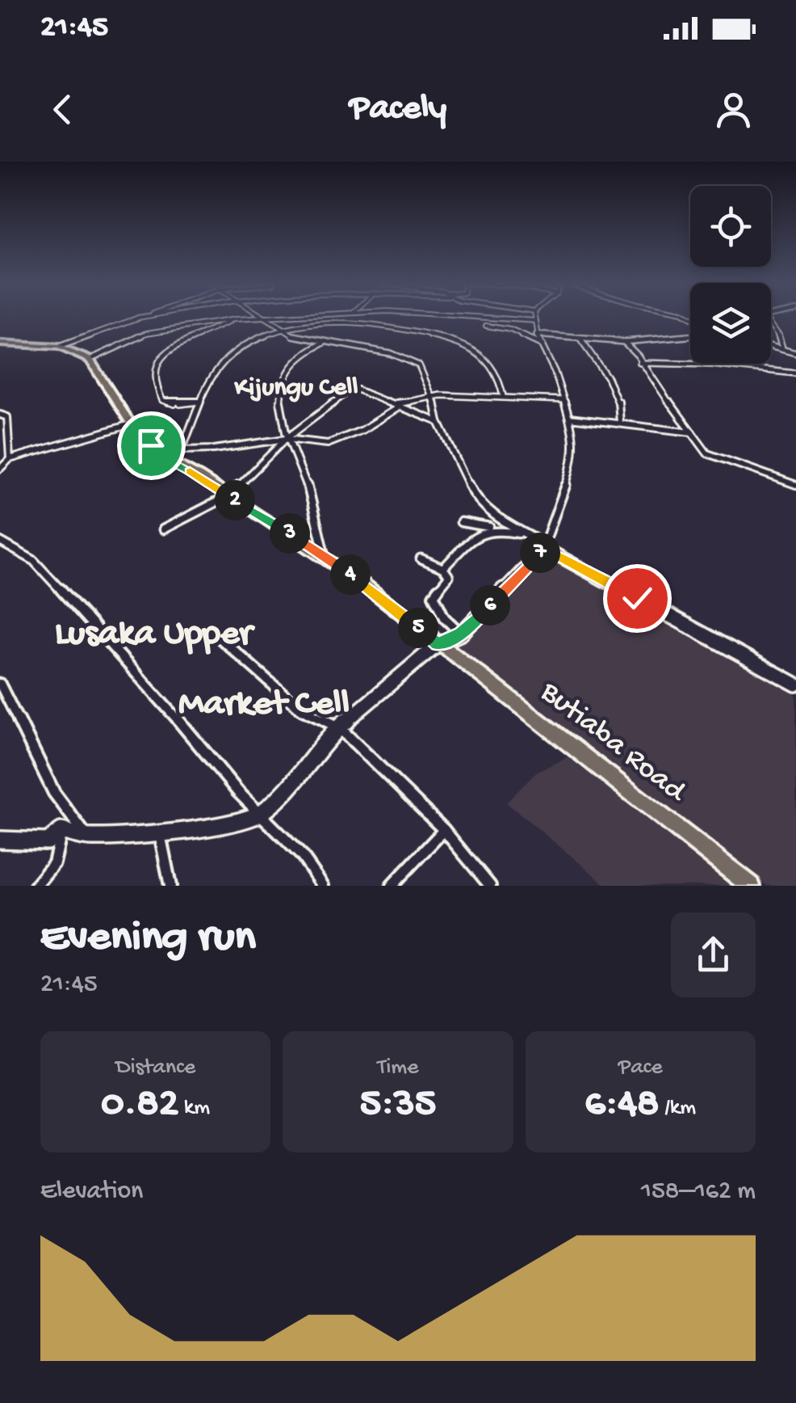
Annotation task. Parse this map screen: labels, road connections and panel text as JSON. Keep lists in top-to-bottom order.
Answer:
{
  "streets": {
    "main road": ["Butiaba Road"]
  },
  "districts": ["Kijungu Cell", "Lusaka Upper", "Market Cell"],
  "page": {
    "status": "21:45",
    "header": "Pacely",
    "pins": [
      "2",
      "3",
      "7",
      "4",
      "6",
      "5"
    ],
    "heading": ["Evening run", "21:45"],
    "stats": [
      ["Distance", "0.82 km"],
      ["Time", "5:35"],
      ["Pace", "6:48 /km"]
    ],
    "chart": ["Elevation", "158–162 m"]
  }
}
